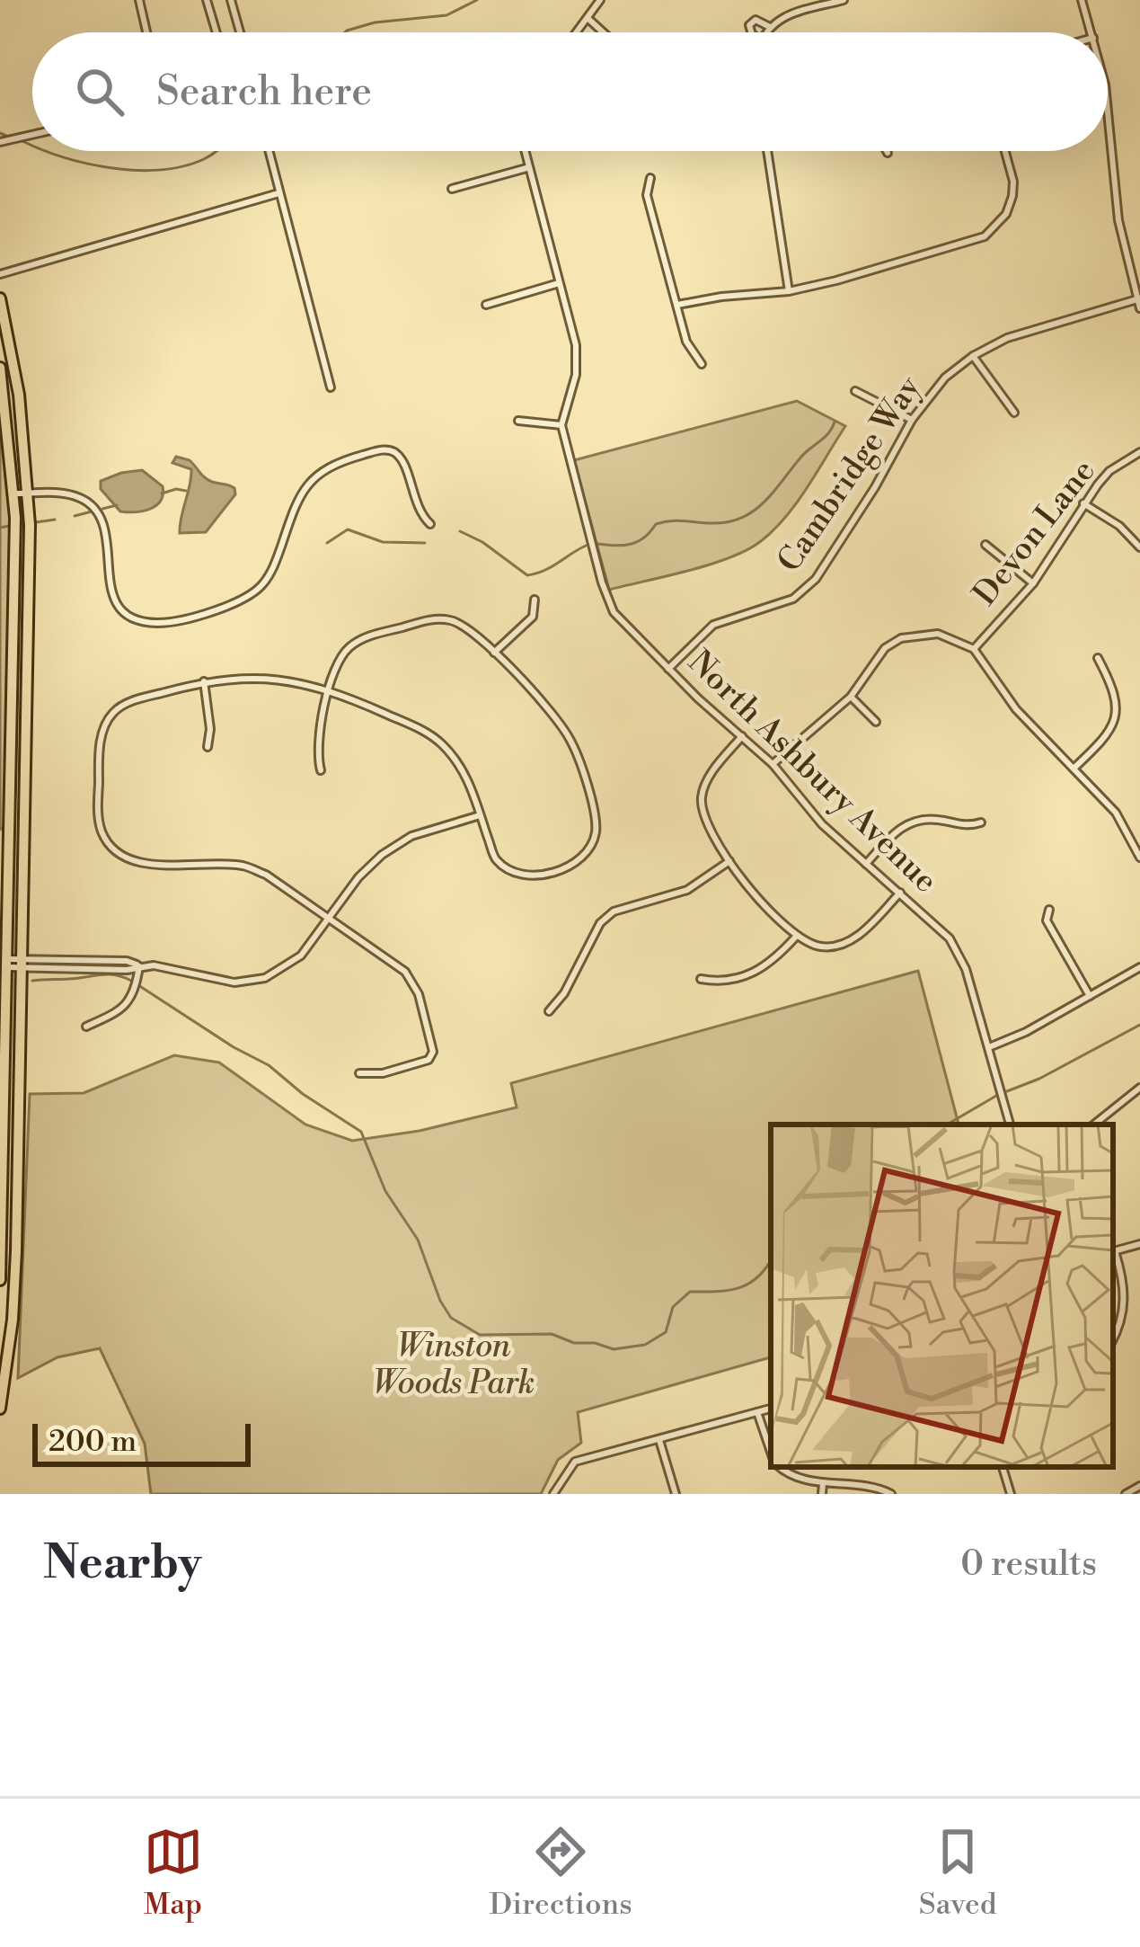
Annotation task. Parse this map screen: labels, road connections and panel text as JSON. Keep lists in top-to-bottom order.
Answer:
{
  "streets": {
    "street": ["Cambridge Way", "Devon Lane", "North Ashbury Avenue"]
  },
  "crossings": [
    ["Cambridge Way", "North Ashbury Avenue"]
  ],
  "parks": ["Winston Woods Park"],
  "scale_bar": "200 m",
  "page": {
    "search": "Search here",
    "scale": "200 m",
    "heading": ["Nearby", "0 results"],
    "nav": ["Map", "Directions", "Saved"]
  }
}
